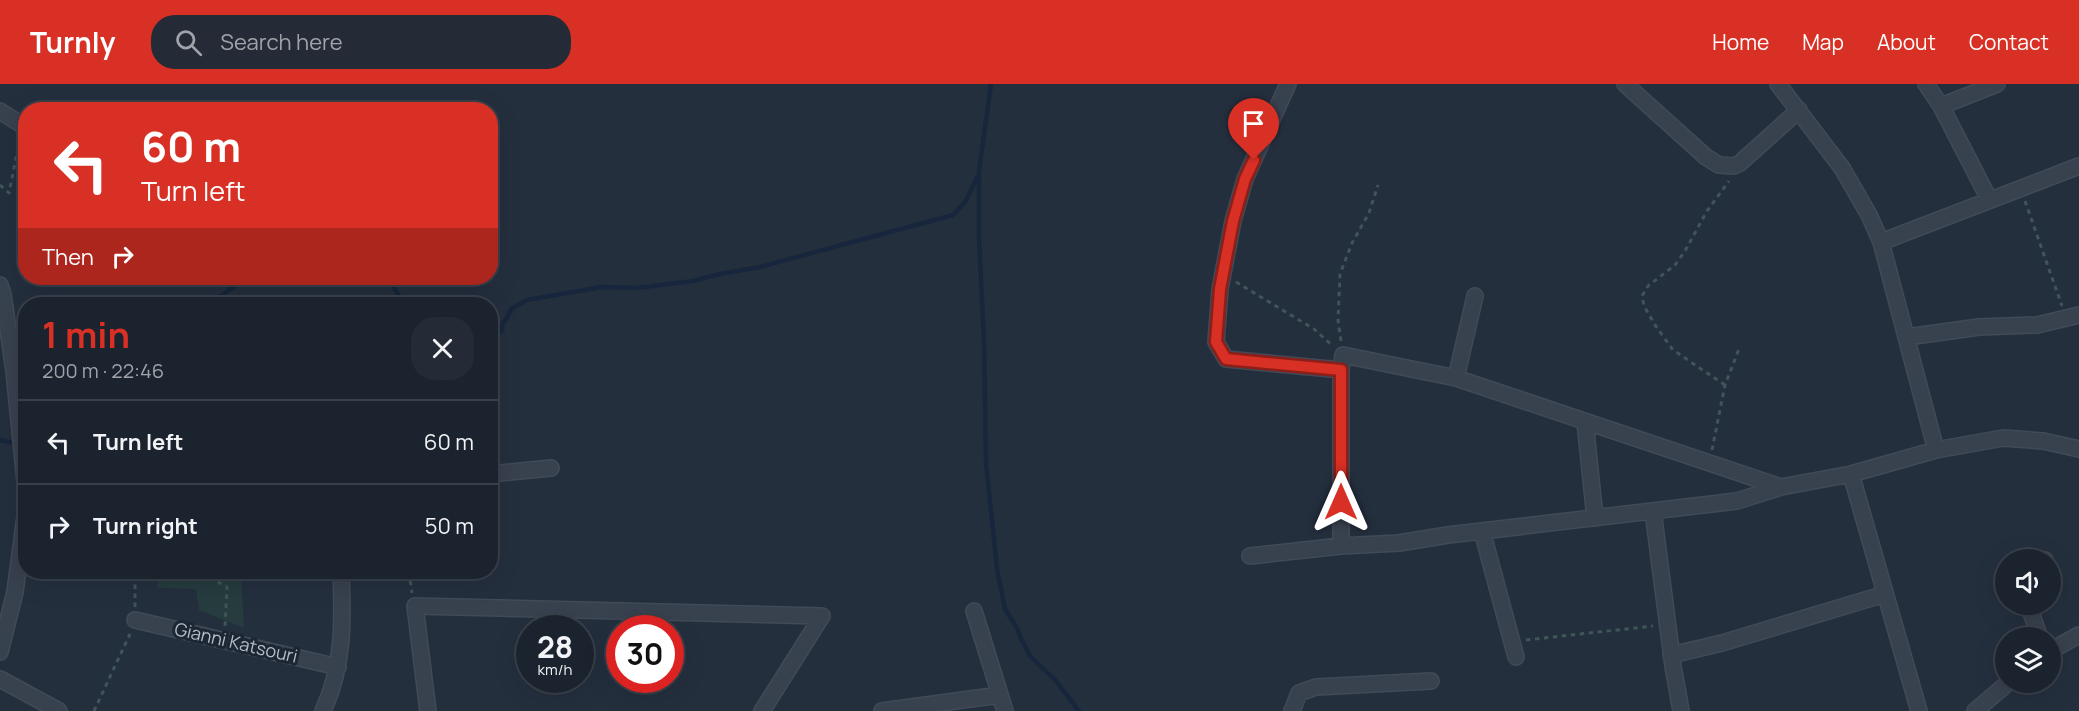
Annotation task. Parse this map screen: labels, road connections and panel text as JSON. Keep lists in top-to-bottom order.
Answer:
{
  "streets": {
    "street": ["Gianni Katsouri"]
  },
  "page": {
    "header": "Turnly",
    "search": "Search here",
    "nav": [
      "Home",
      "Map",
      "About",
      "Contact"
    ],
    "turn": ["60 m", "Turn left"],
    "then": "Then",
    "heading": ["1 min", "200 m · 22:46"],
    "list": [
      {
        "name": "Turn left",
        "value": "60 m"
      },
      {
        "name": "Turn right",
        "value": "50 m"
      }
    ],
    "speed": "28 km/h",
    "limit": "30"
  }
}
